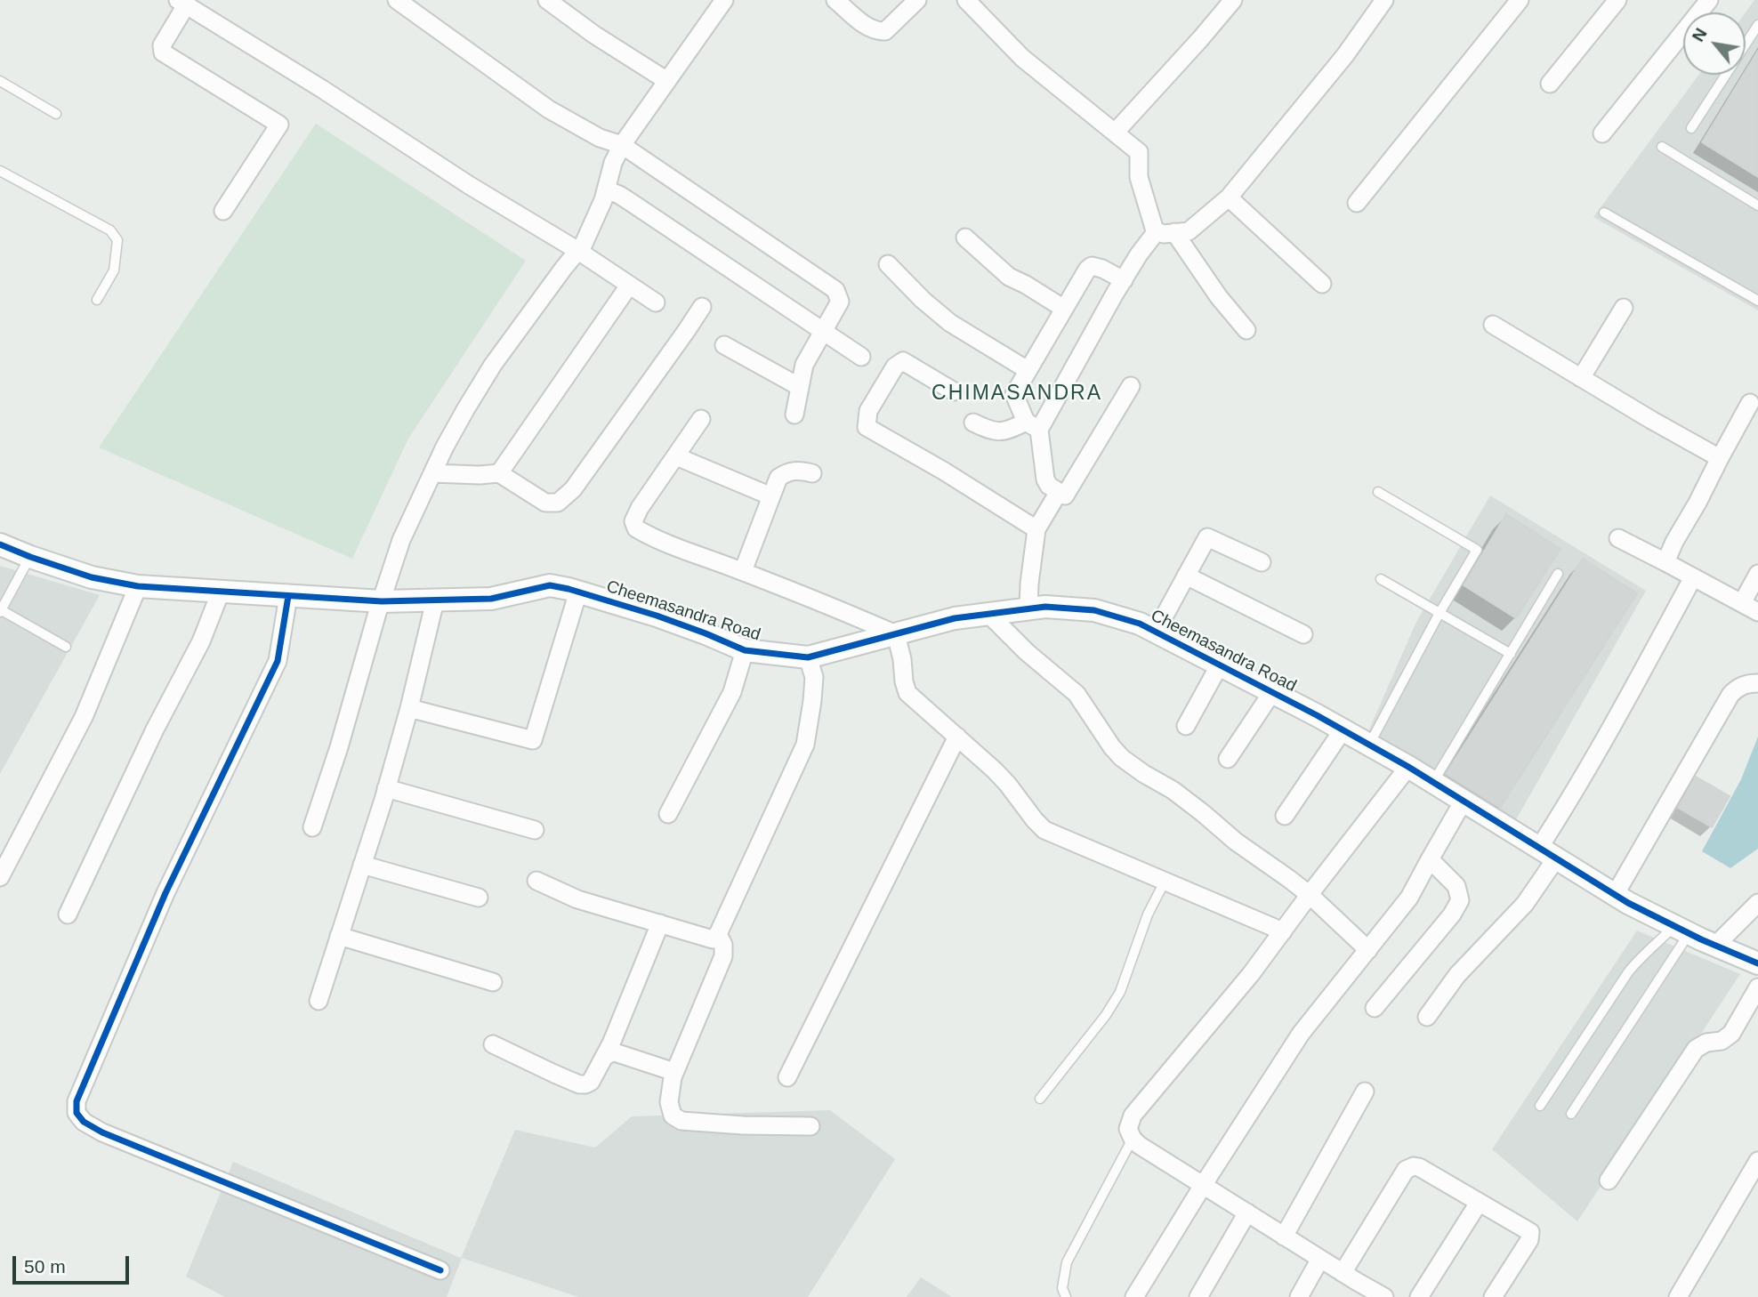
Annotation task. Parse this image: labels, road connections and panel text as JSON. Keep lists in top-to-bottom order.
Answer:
{
  "streets": {
    "street": ["Cheemasandra Road"]
  },
  "districts": ["CHIMASANDRA"],
  "scale_bar": "50 m",
  "north": "top left"
}
